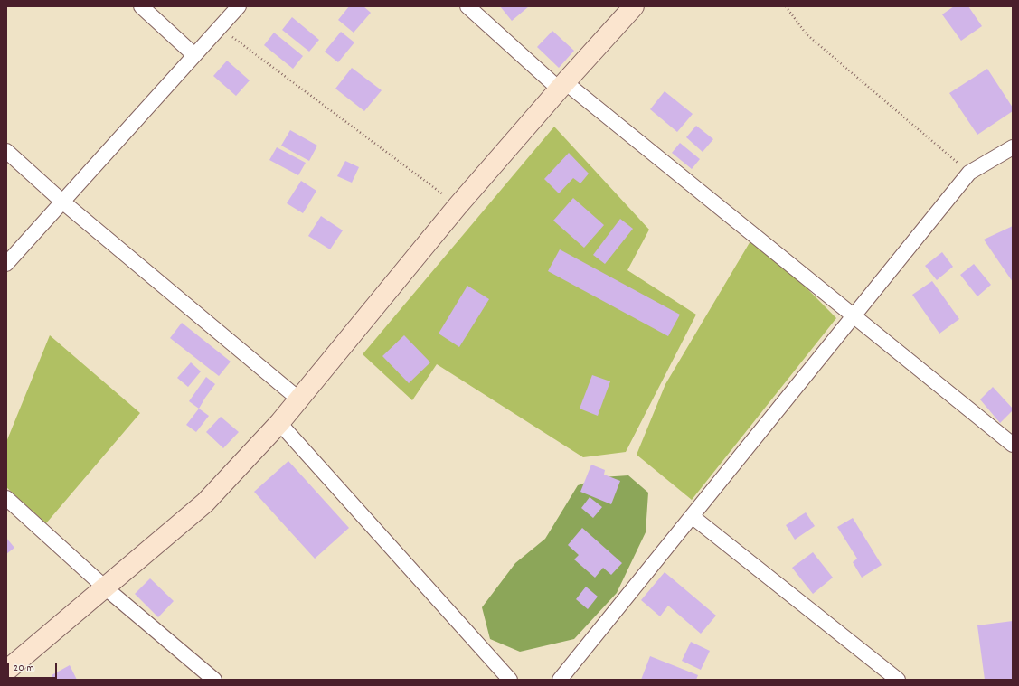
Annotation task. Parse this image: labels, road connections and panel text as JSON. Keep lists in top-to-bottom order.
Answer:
{
  "scale_bar": "20 m"
}
